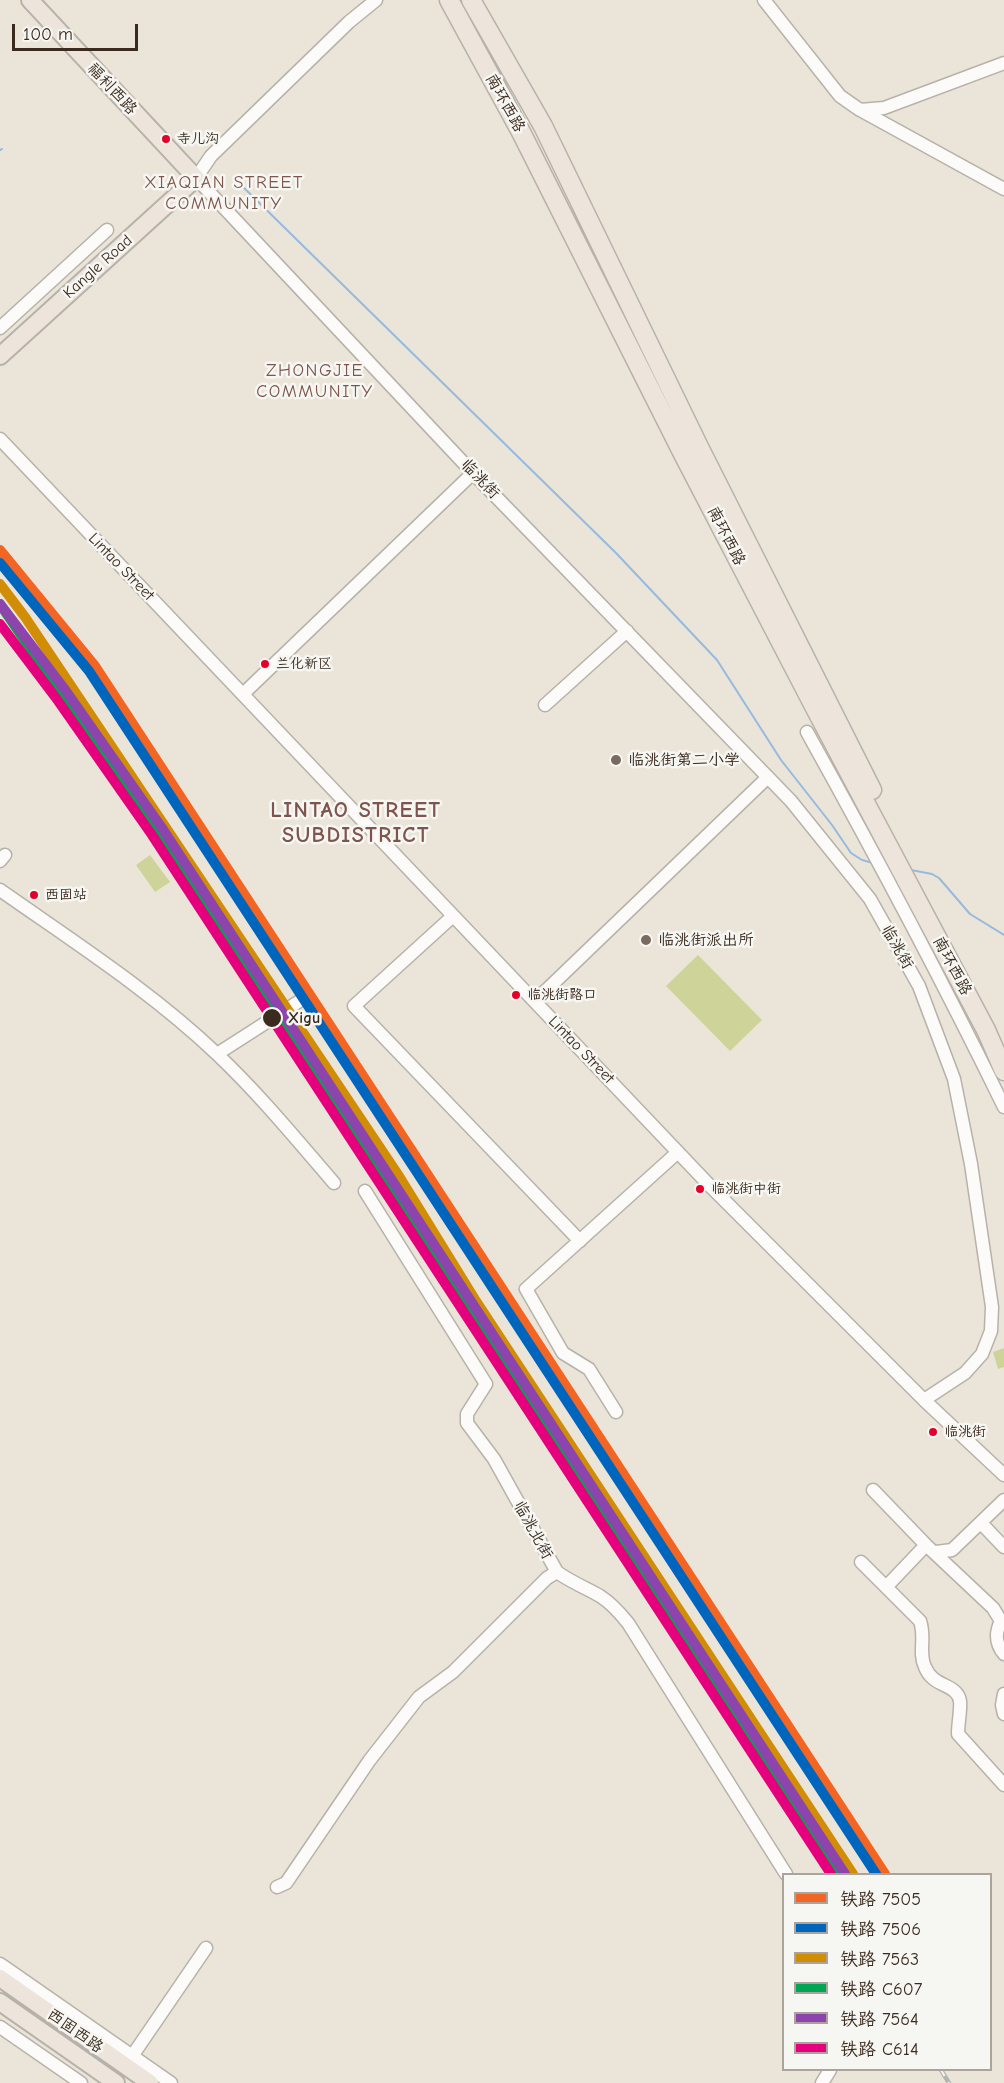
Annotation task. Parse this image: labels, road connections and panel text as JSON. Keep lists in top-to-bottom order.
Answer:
{
  "streets": {
    "highway": ["南环西路"],
    "main road": ["福利西路", "Kangle Road", "西固西路"],
    "street": ["临洮街", "Lintao Street", "临洮北街"]
  },
  "crossings": [
    ["福利西路", "Kangle Road"],
    ["福利西路", "临洮街"],
    ["Kangle Road", "临洮街"],
    ["临洮街", "Lintao Street"]
  ],
  "districts": ["XIAQIAN STREET COMMUNITY", "ZHONGJIE COMMUNITY", "LINTAO STREET SUBDISTRICT"],
  "places": [
    "寺儿沟",
    "兰化新区",
    "临洮街第二小学",
    "西固站",
    "临洮街派出所",
    "临洮街路口",
    "Xigu",
    "临洮街中街",
    "临洮街"
  ],
  "lines": [
    "rail line 7505",
    "rail line 7506",
    "rail line 7563",
    "rail line C607",
    "rail line 7564",
    "rail line C614"
  ],
  "legend": [
    "铁路 7505",
    "铁路 7506",
    "铁路 7563",
    "铁路 C607",
    "铁路 7564",
    "铁路 C614"
  ],
  "scale_bar": "100 m"
}
